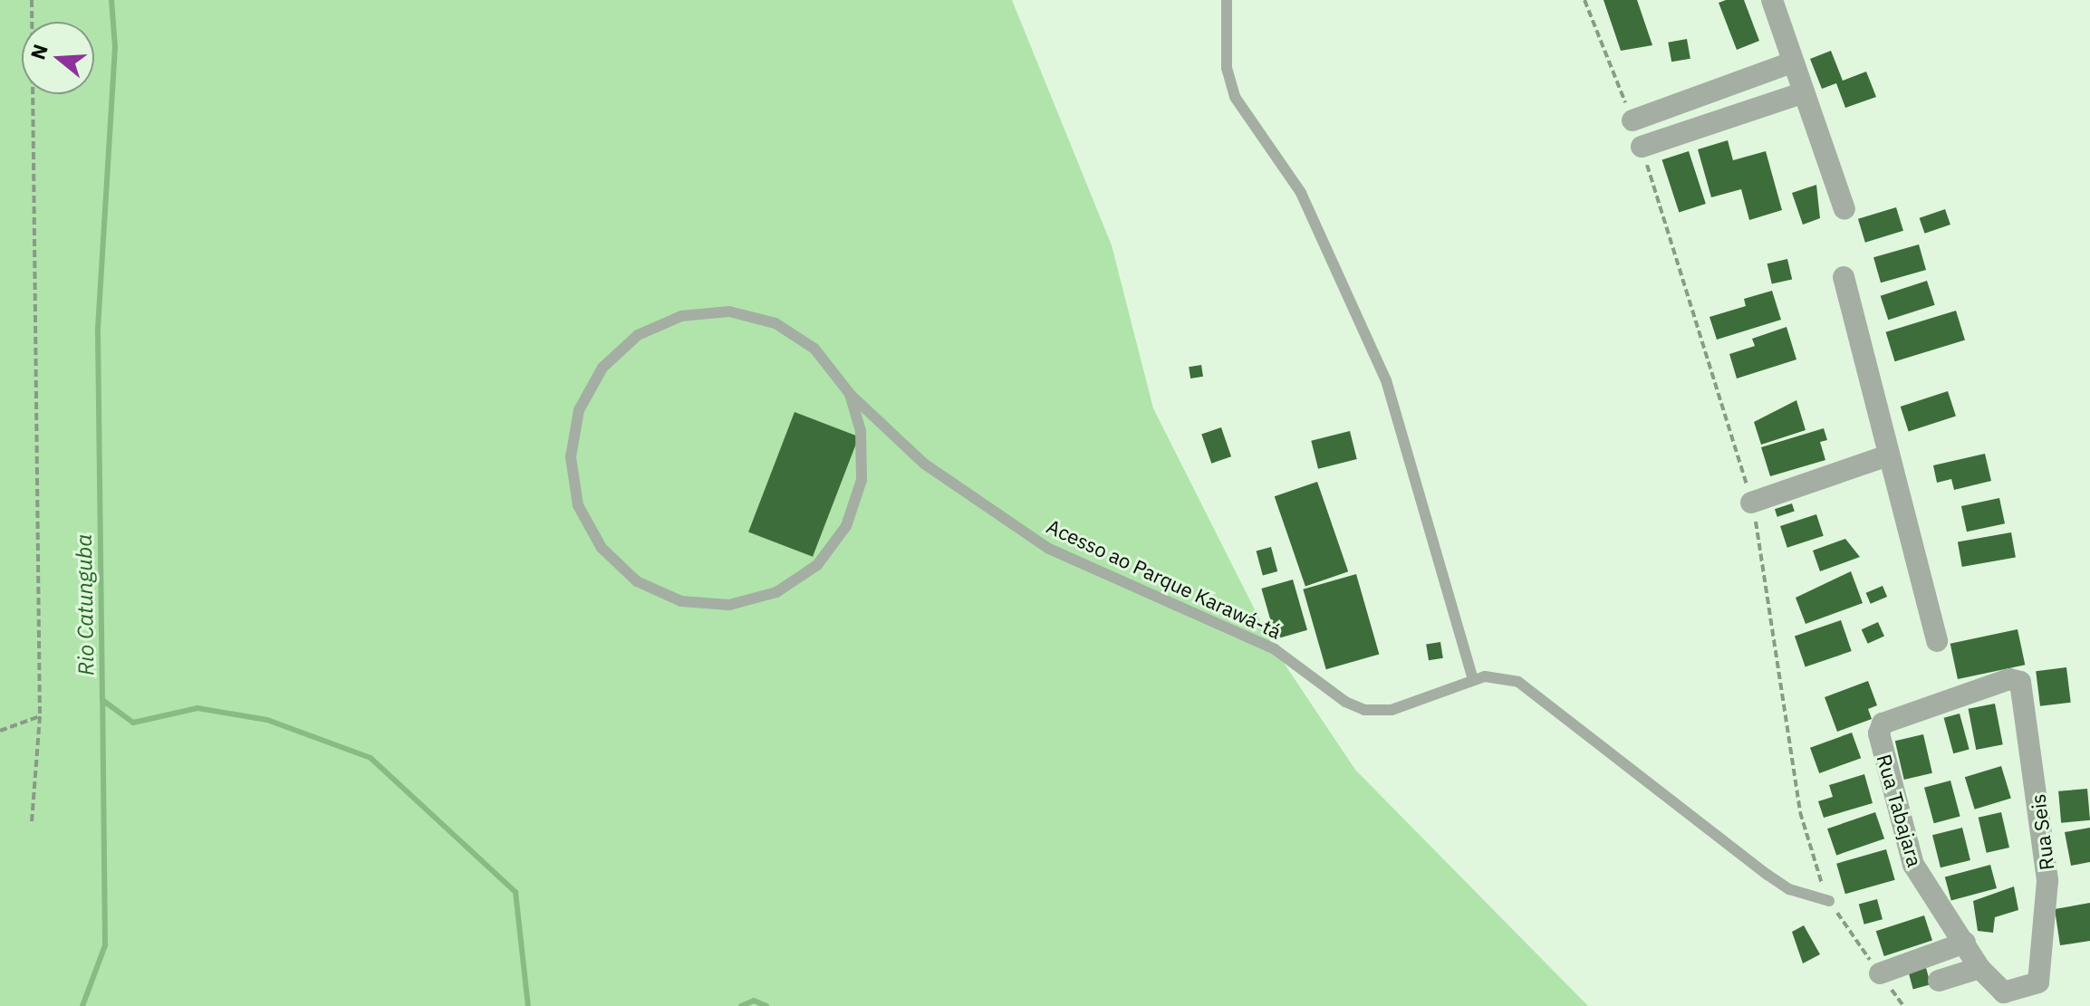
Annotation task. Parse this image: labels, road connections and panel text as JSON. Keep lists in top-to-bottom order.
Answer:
{
  "streets": {
    "street": ["Rua Tabajara", "Rua Seis"],
    "lane": ["Acesso ao Parque Karawá-tá"]
  },
  "crossings": [
    ["Rua Tabajara", "Rua Seis"]
  ],
  "water": ["Rio Catunguba"],
  "north": "left"
}
